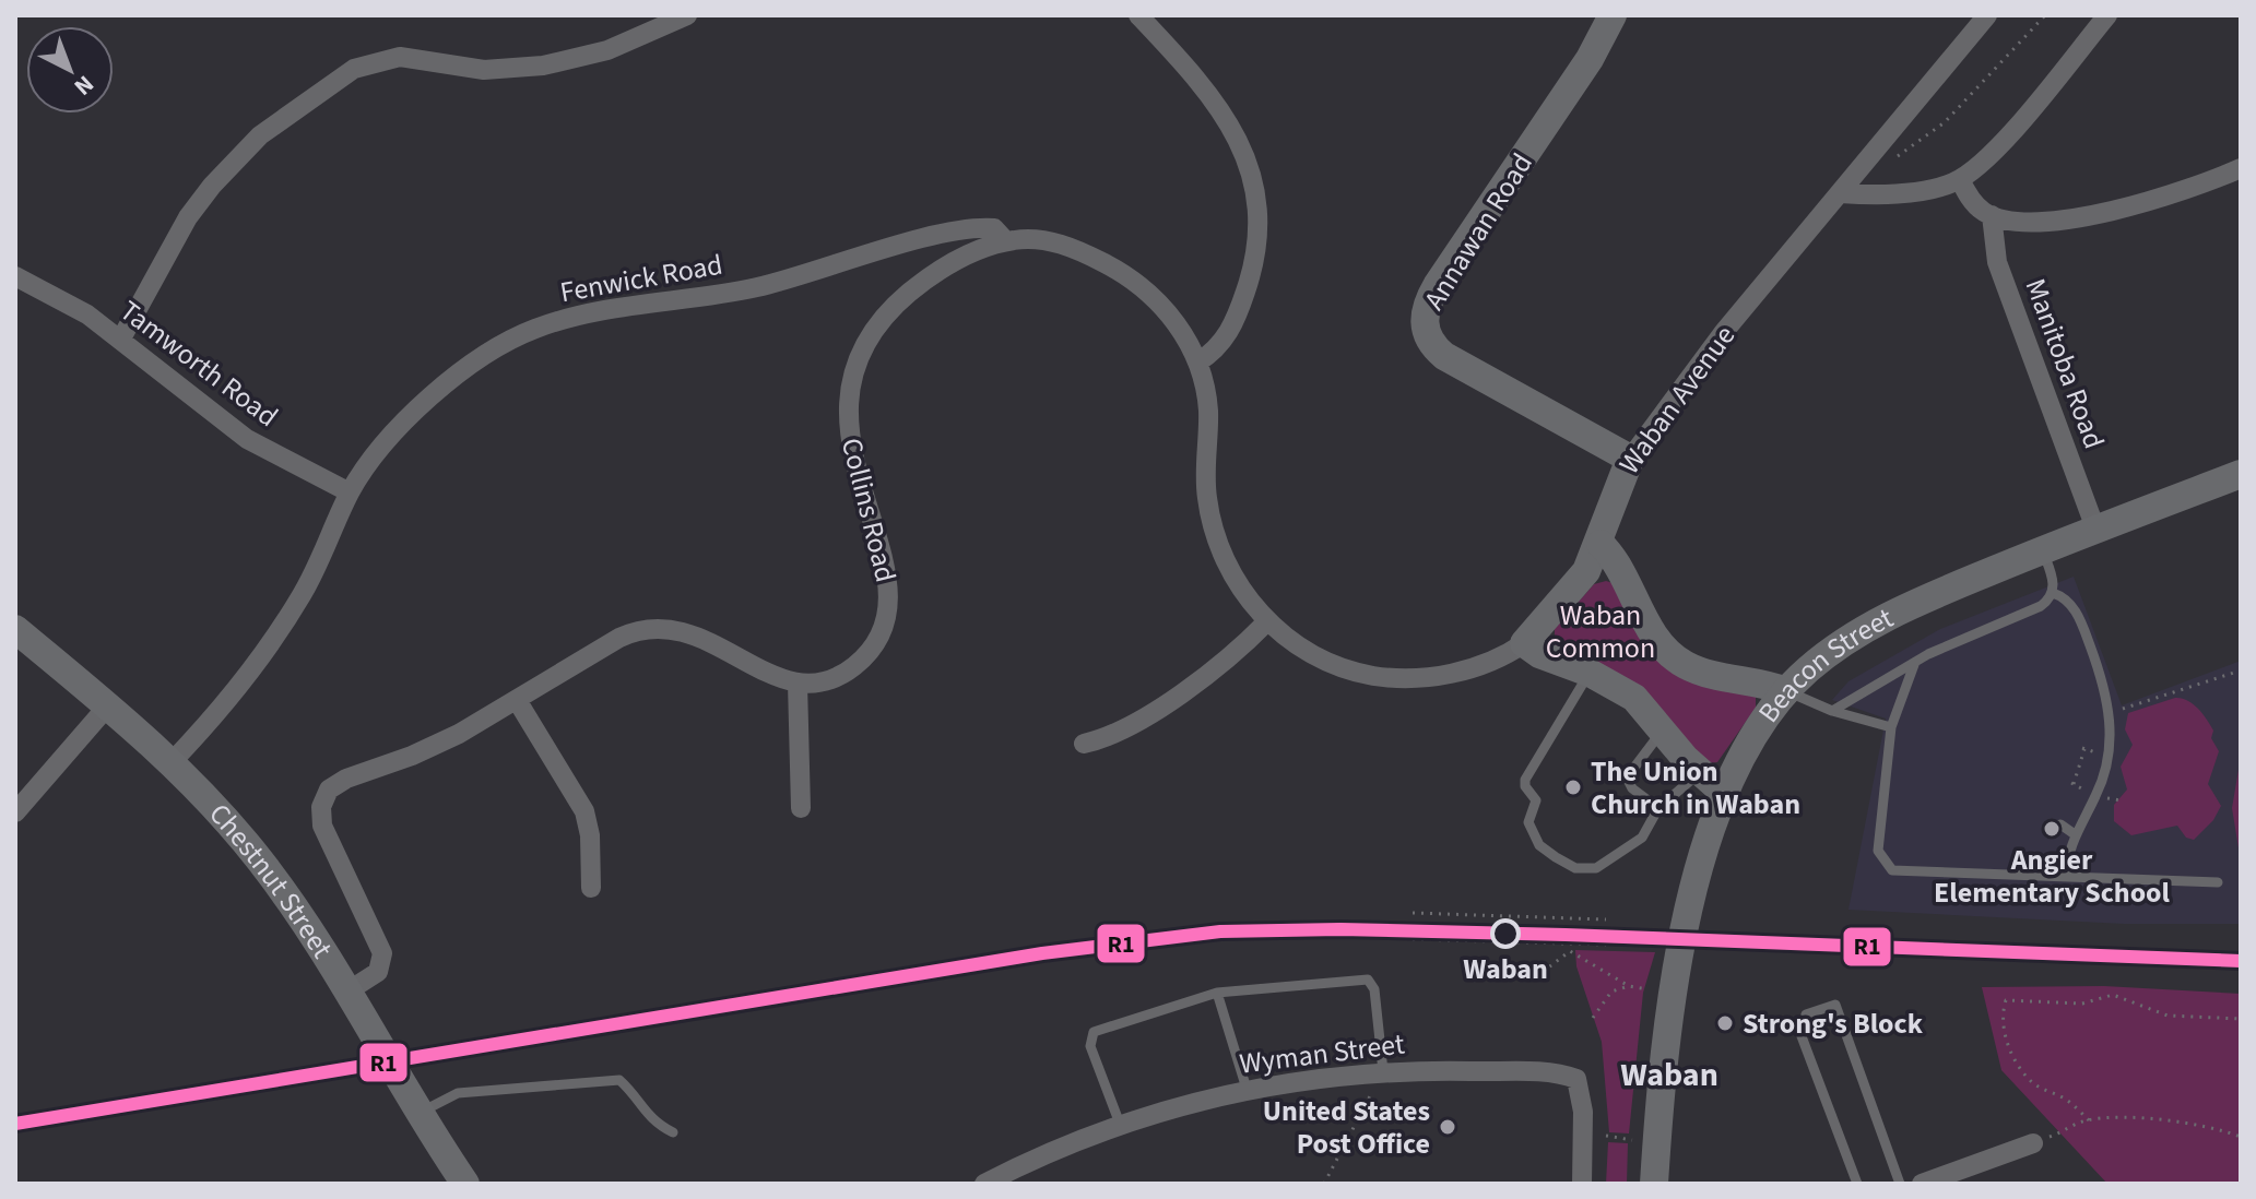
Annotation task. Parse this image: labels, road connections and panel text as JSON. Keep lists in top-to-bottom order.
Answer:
{
  "streets": {
    "main road": [
      "Annawan Road",
      "Waban Avenue",
      "Collins Road",
      "Beacon Street",
      "Chestnut Street"
    ],
    "street": [
      "Fenwick Road",
      "Tamworth Road",
      "Manitoba Road",
      "Wyman Street"
    ]
  },
  "crossings": [
    ["Annawan Road", "Waban Avenue"],
    ["Fenwick Road", "Tamworth Road"],
    ["Fenwick Road", "Collins Road"],
    ["Fenwick Road", "Chestnut Street"],
    ["Manitoba Road", "Beacon Street"],
    ["Waban Avenue", "Collins Road"]
  ],
  "districts": ["Waban"],
  "parks": ["Waban Common"],
  "places": [
    "The Union Church in Waban",
    "Angier Elementary School",
    "Waban",
    "Strong's Block",
    "United States Post Office"
  ],
  "lines": ["transit line R1"],
  "north": "bottom right"
}
